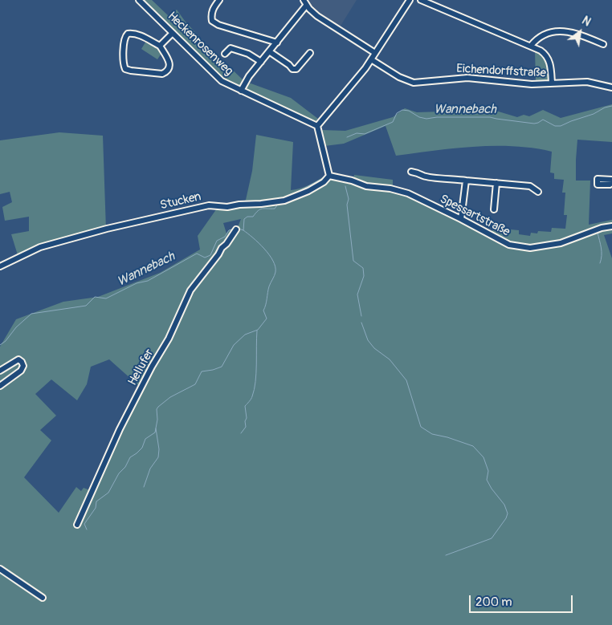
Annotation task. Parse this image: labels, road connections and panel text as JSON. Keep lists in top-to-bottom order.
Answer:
{
  "streets": {
    "street": [
      "Heckenrosenweg",
      "Eichendorffstraße",
      "Stucken",
      "Spessartstraße",
      "Hellufer"
    ]
  },
  "crossings": [
    ["Stucken", "Spessartstraße"]
  ],
  "water": ["Wannebach"],
  "scale_bar": "200 m",
  "north": "top right"
}
